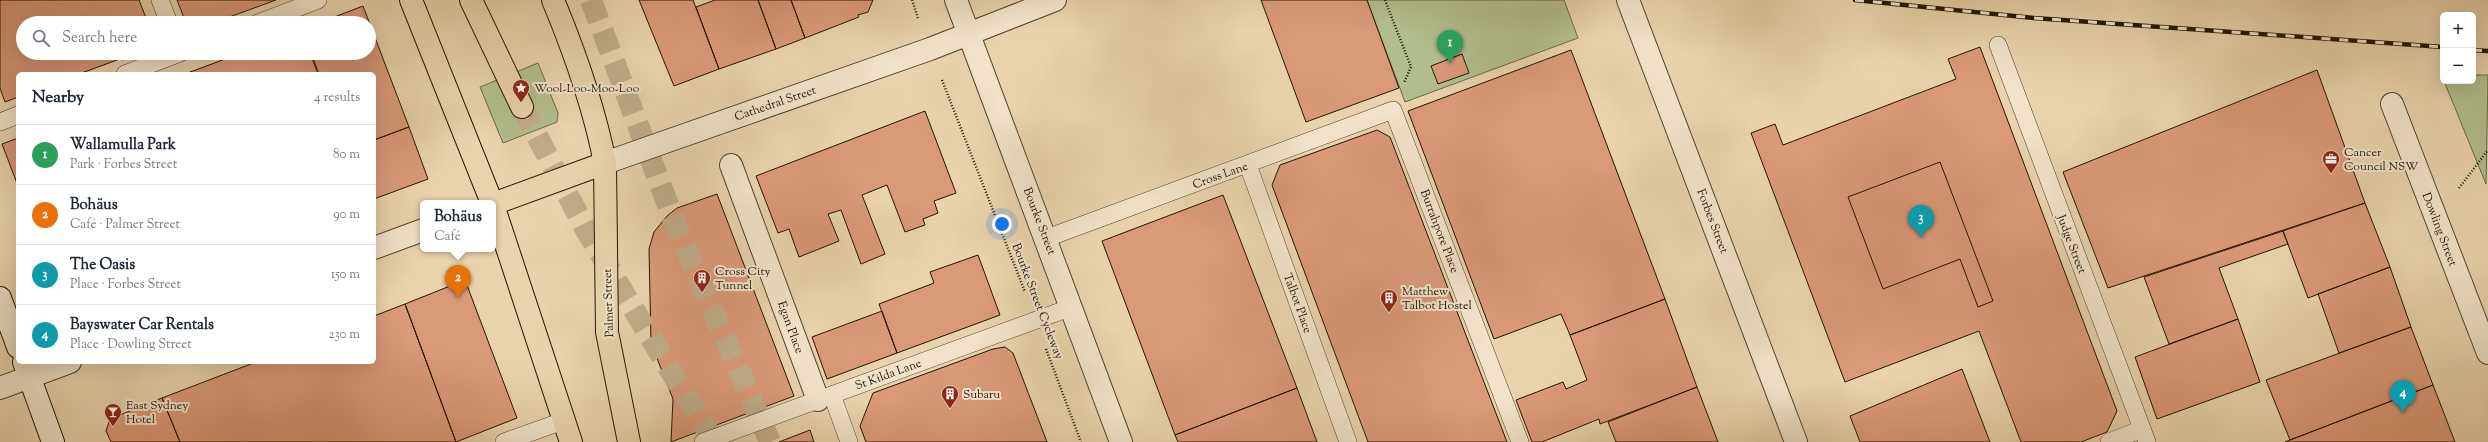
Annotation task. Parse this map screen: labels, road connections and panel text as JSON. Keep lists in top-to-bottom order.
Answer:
{
  "streets": {
    "main road": ["Cathedral Street", "Palmer Street"],
    "street": [
      "Bourke Street",
      "Forbes Street",
      "Dowling Street",
      "Egan Place"
    ],
    "lane": [
      "Cross Lane",
      "Burrahpore Place",
      "Judge Street",
      "Talbot Place",
      "St Kilda Lane"
    ],
    "path": ["Bourke Street Cycleway"]
  },
  "crossings": [
    ["Cathedral Street", "Bourke Street"],
    ["Cathedral Street", "Palmer Street"],
    ["Cross Lane", "Bourke Street"],
    ["Cross Lane", "Burrahpore Place"],
    ["Cross Lane", "Talbot Place"],
    ["Bourke Street", "St Kilda Lane"],
    ["Bourke Street Cycleway", "St Kilda Lane"],
    ["Egan Place", "St Kilda Lane"]
  ],
  "places": {
    "place": ["Wool-Loo-Moo-Loo"],
    "office": ["Cancer Council NSW"],
    "building": ["Cross City Tunnel", "Matthew Talbot Hostel", "Subaru"],
    "bar": ["East Sydney Hotel"]
  },
  "page": {
    "map_buttons": ["+", "−"],
    "search": "Search here",
    "pins": [
      "1",
      "3",
      "2",
      "4"
    ],
    "heading": ["Nearby", "4 results"],
    "list": [
      {
        "mark": "1",
        "name": "Wallamulla Park",
        "note": "Park · Forbes Street",
        "value": "80 m"
      },
      {
        "mark": "2",
        "name": "Bohäus",
        "note": "Café · Palmer Street",
        "value": "90 m"
      },
      {
        "mark": "3",
        "name": "The Oasis",
        "note": "Place · Forbes Street",
        "value": "150 m"
      },
      {
        "mark": "4",
        "name": "Bayswater Car Rentals",
        "note": "Place · Dowling Street",
        "value": "230 m"
      }
    ],
    "popup": ["Bohäus", "Café"]
  }
}
